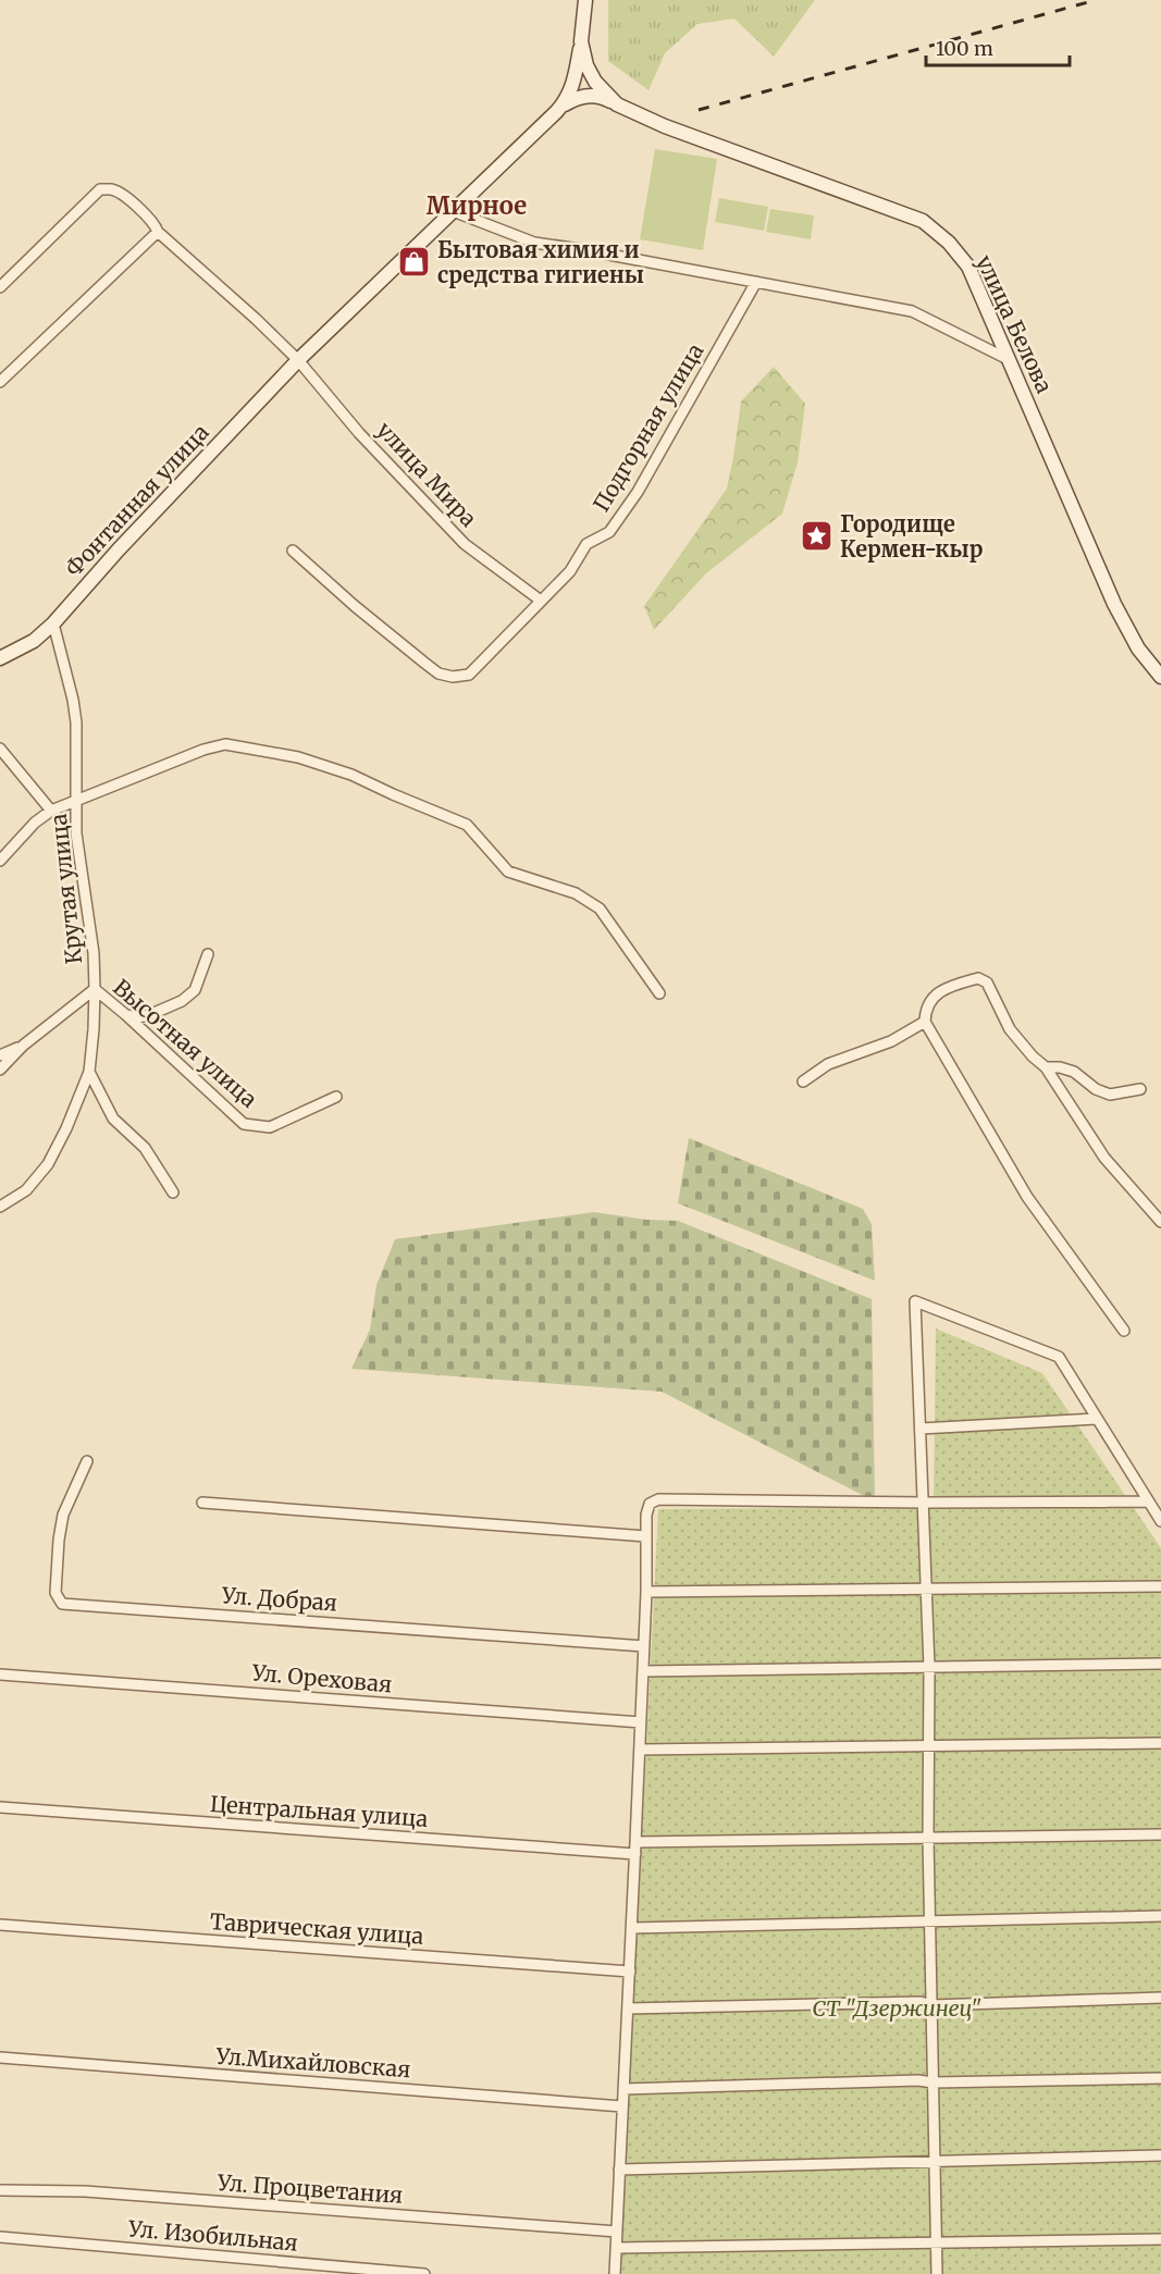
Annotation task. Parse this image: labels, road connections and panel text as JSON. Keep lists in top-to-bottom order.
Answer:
{
  "streets": {
    "main road": ["улица Белова", "Фонтанная улица"],
    "street": [
      "Подгорная улица",
      "улица Мира",
      "Крутая улица",
      "Высотная улица",
      "Ул. Добрая",
      "Ул. Ореховая",
      "Центральная улица",
      "Таврическая улица",
      "Ул.Михайловская",
      "Ул. Процветания",
      "Ул. Изобильная"
    ]
  },
  "crossings": [
    ["Подгорная улица", "улица Мира"],
    ["улица Мира", "Фонтанная улица"],
    ["Фонтанная улица", "Крутая улица"],
    ["Крутая улица", "Высотная улица"]
  ],
  "districts": ["Мирное"],
  "parks": ["СТ \"Дзержинец\""],
  "places": {
    "shop": ["Бытовая химия и средства гигиены"],
    "place": ["Городище Кермен-кыр"]
  },
  "scale_bar": "100 m"
}
